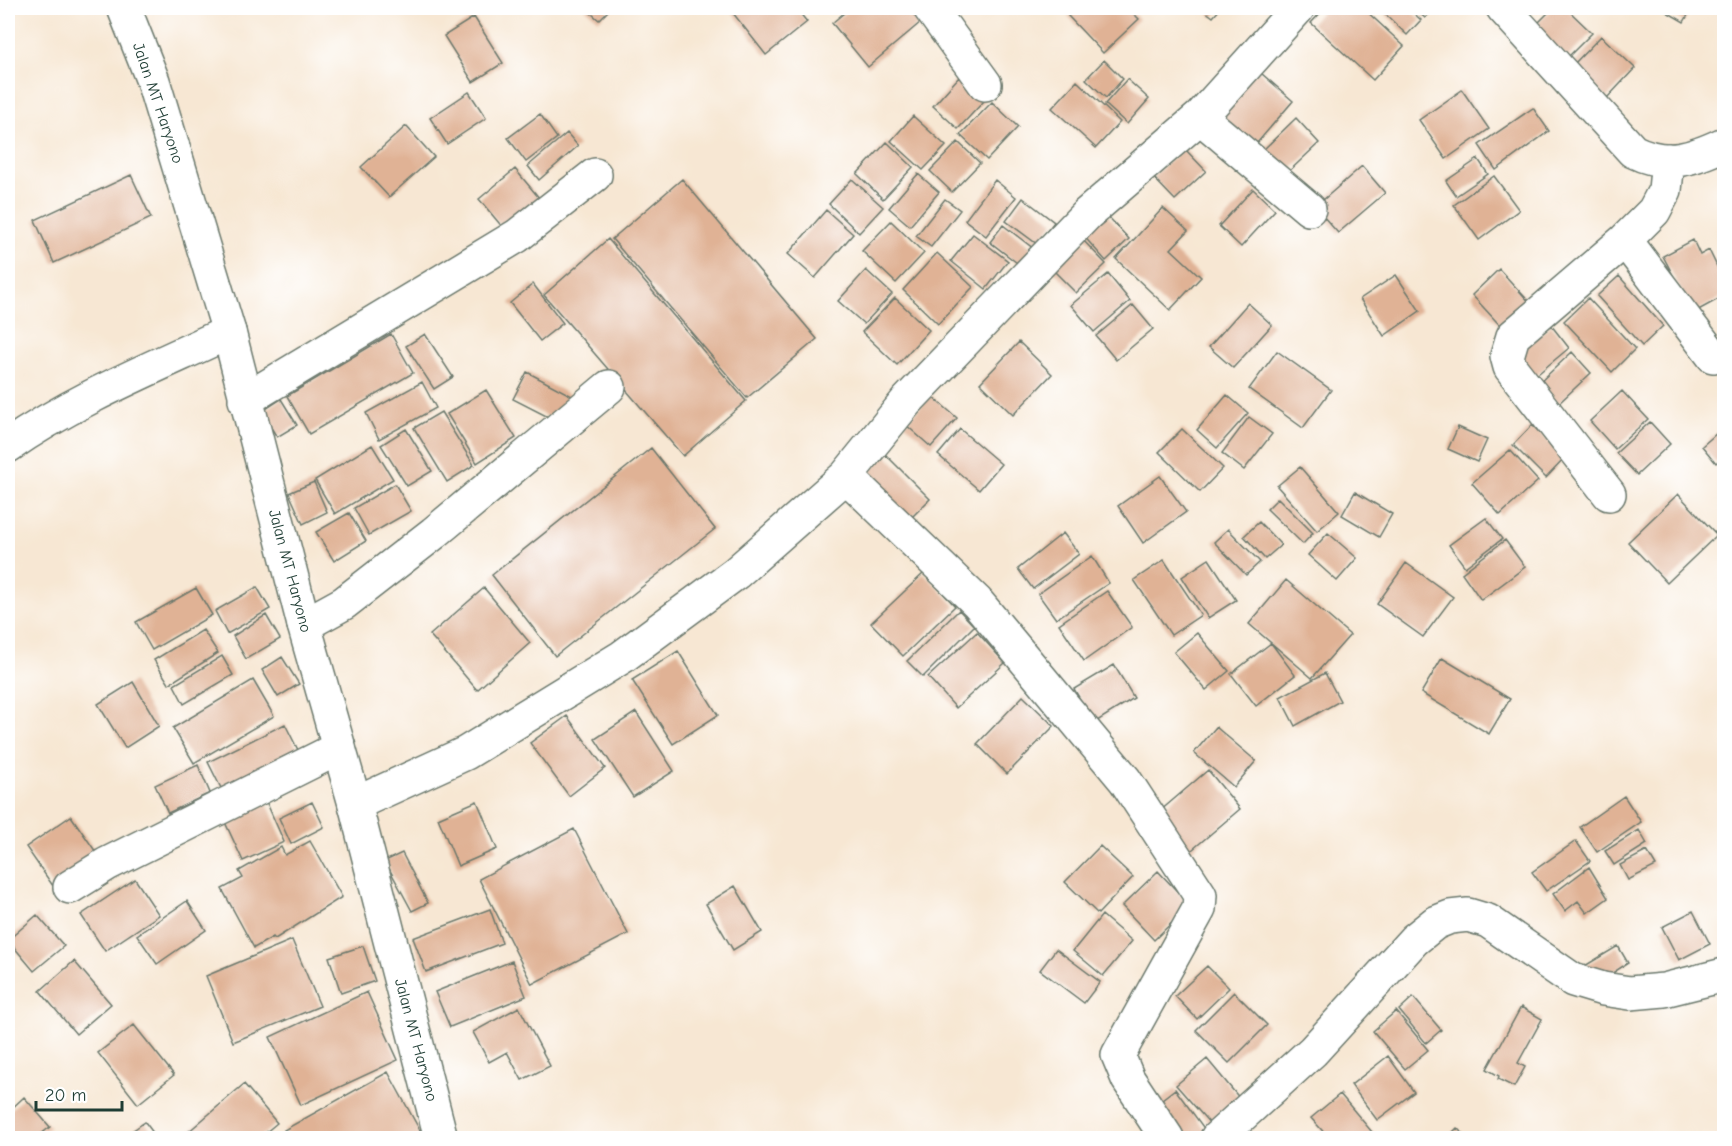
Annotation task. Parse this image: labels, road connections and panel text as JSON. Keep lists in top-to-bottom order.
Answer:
{
  "streets": {
    "street": ["Jalan MT Haryono"]
  },
  "scale_bar": "20 m"
}
